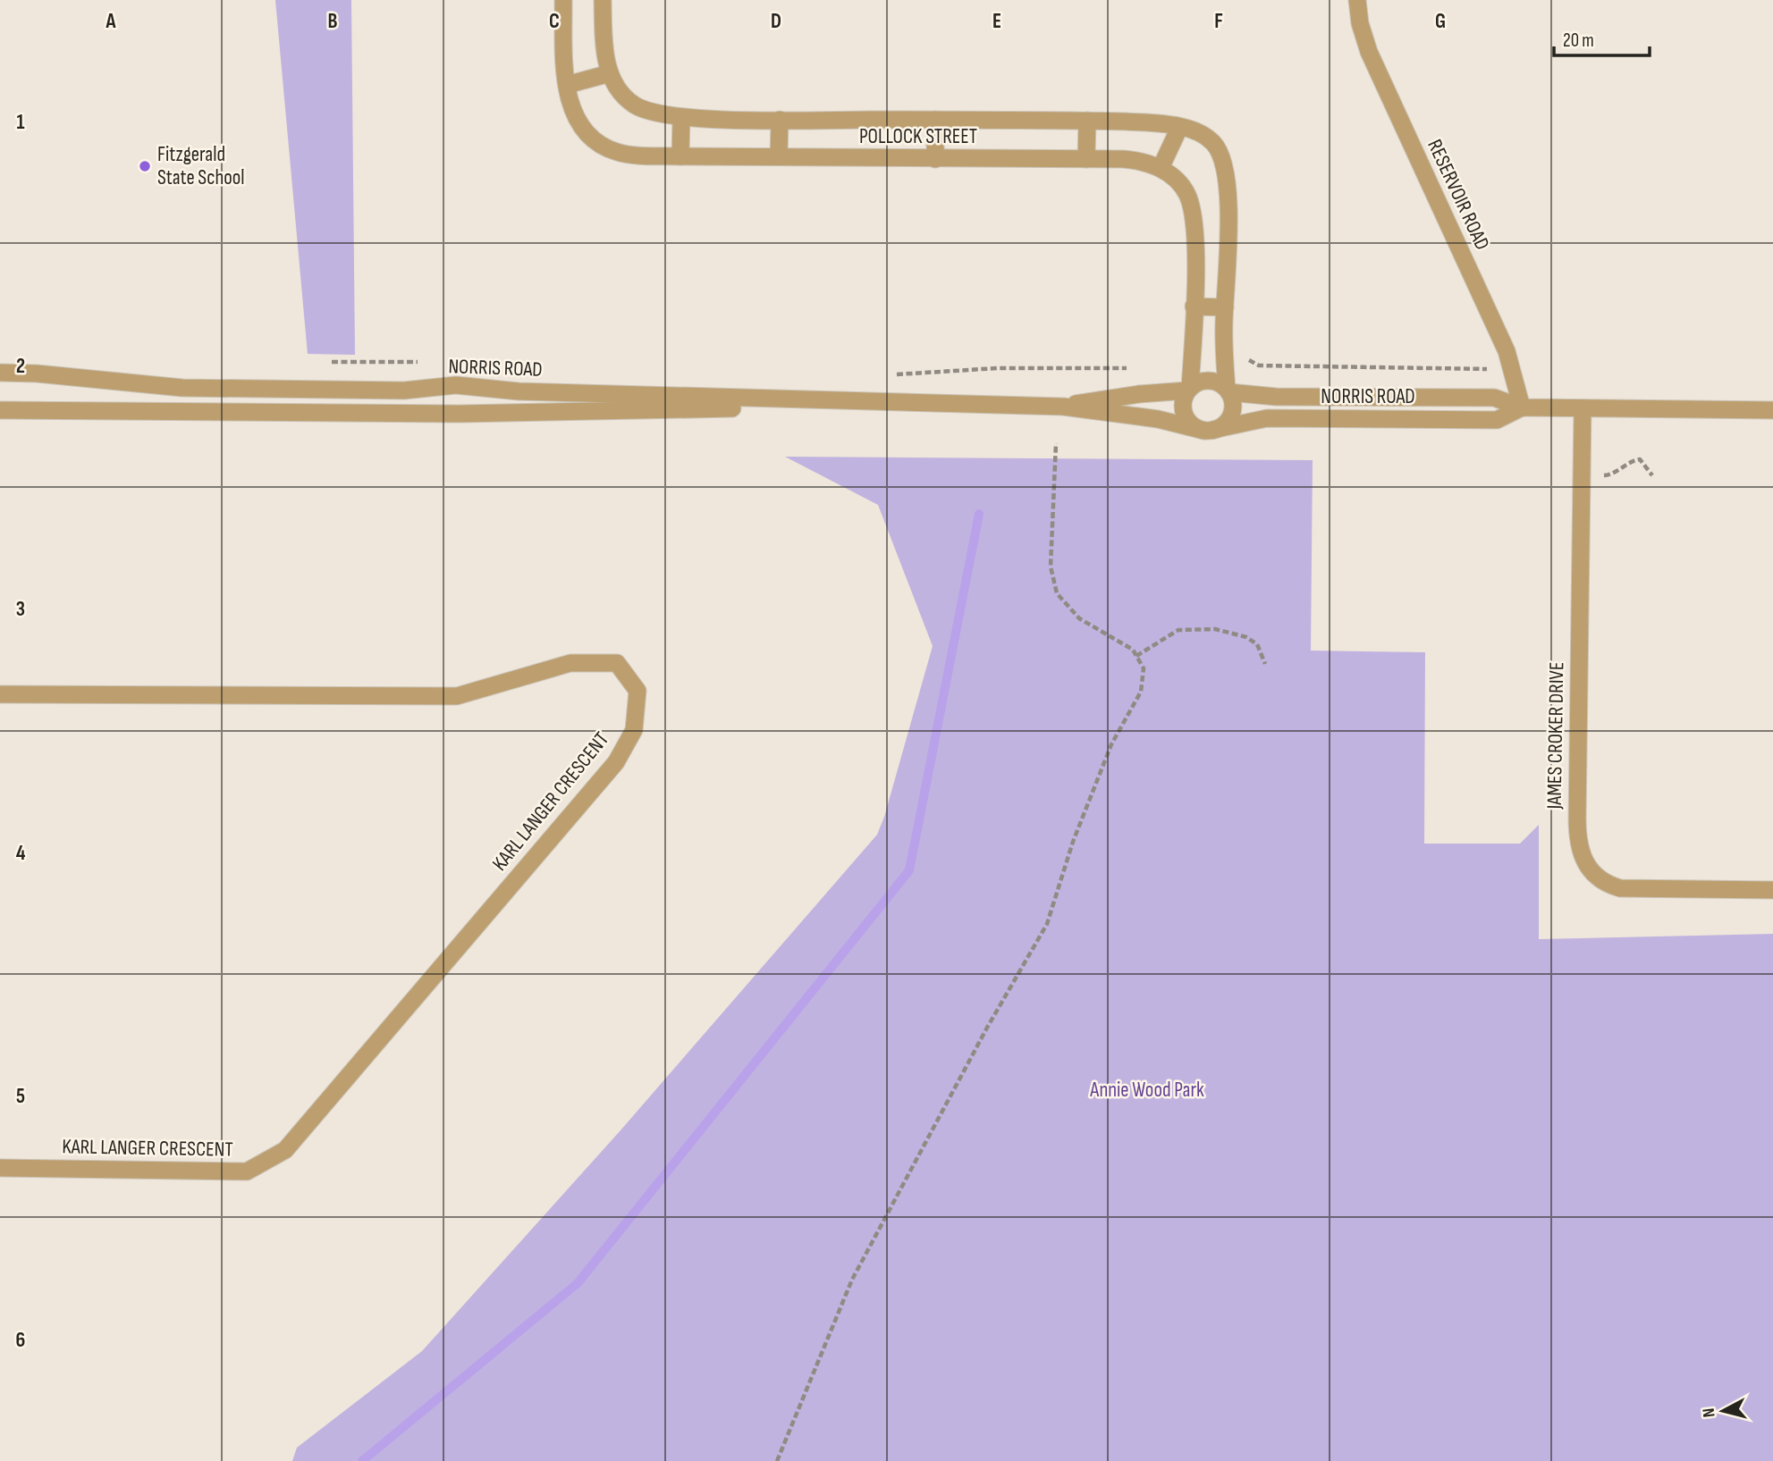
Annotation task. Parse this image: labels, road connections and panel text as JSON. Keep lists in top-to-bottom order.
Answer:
{
  "streets": {
    "street": [
      "POLLOCK STREET",
      "RESERVOIR ROAD",
      "NORRIS ROAD",
      "JAMES CROKER DRIVE",
      "KARL LANGER CRESCENT"
    ]
  },
  "crossings": [
    ["POLLOCK STREET", "NORRIS ROAD"],
    ["RESERVOIR ROAD", "NORRIS ROAD"],
    ["NORRIS ROAD", "JAMES CROKER DRIVE"]
  ],
  "parks": ["Annie Wood Park"],
  "places": ["Fitzgerald State School"],
  "scale_bar": "20 m",
  "north": "left",
  "grid": {
    "columns": [
      "A",
      "B",
      "C",
      "D",
      "E",
      "F",
      "G"
    ],
    "rows": [
      "1",
      "2",
      "3",
      "4",
      "5",
      "6"
    ]
  }
}
